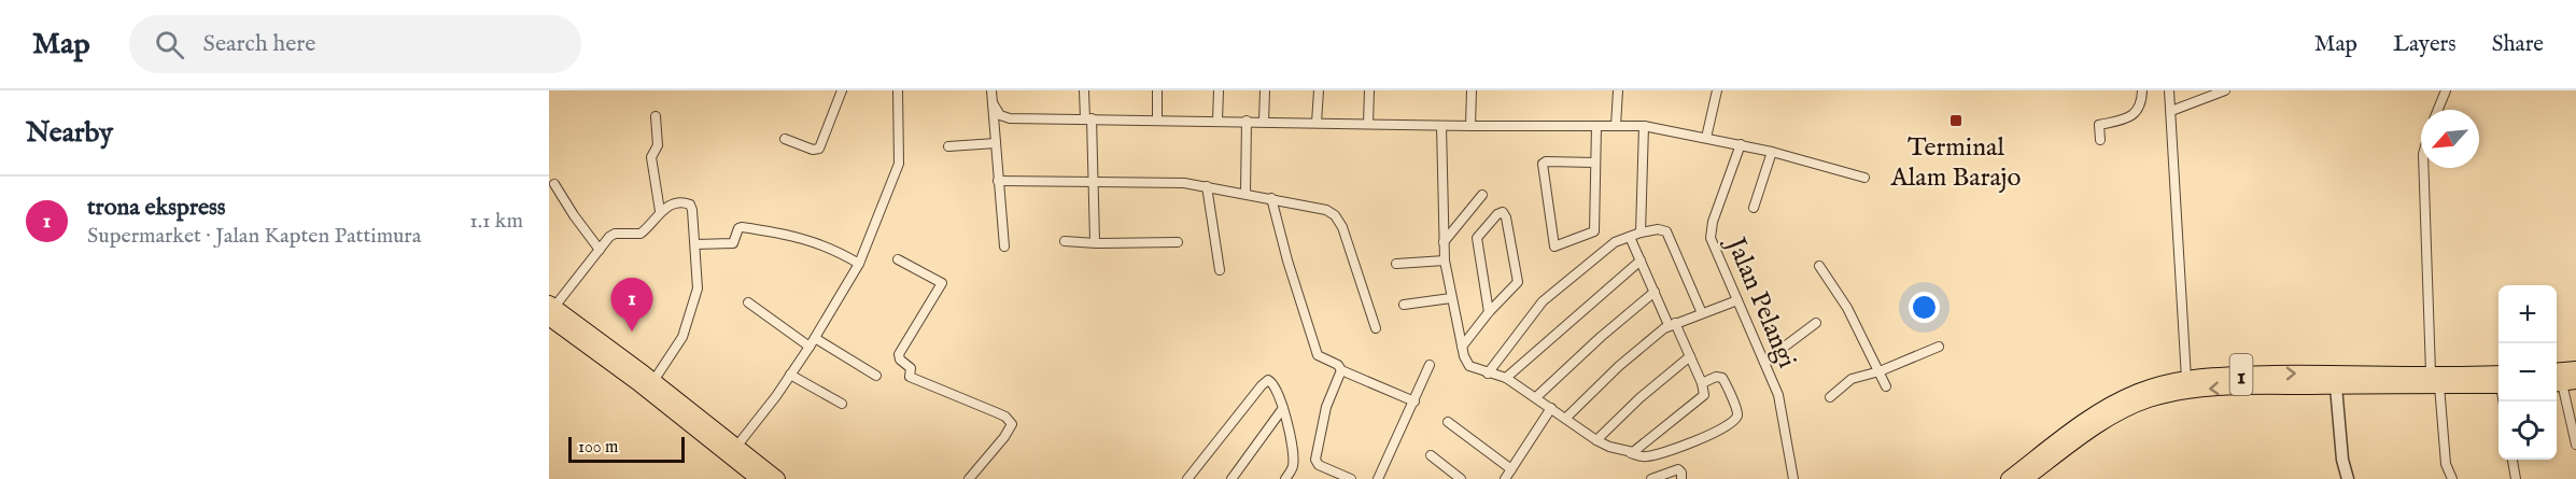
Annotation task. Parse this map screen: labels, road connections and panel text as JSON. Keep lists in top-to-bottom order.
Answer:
{
  "streets": {
    "main road": ["1"],
    "street": ["Jalan Pelangi"]
  },
  "places": {
    "transit": ["Terminal Alam Barajo"]
  },
  "scale_bar": "100 m",
  "north": "bottom left",
  "page": {
    "header": "Map",
    "search": "Search here",
    "nav": ["Map", "Layers", "Share"],
    "heading": "Nearby",
    "list": [
      {
        "mark": "1",
        "name": "trona ekspress",
        "note": "Supermarket · Jalan Kapten Pattimura",
        "value": "1.1 km"
      }
    ],
    "pins": "1",
    "map_buttons": ["+", "−"],
    "scale": "100 m"
  }
}
